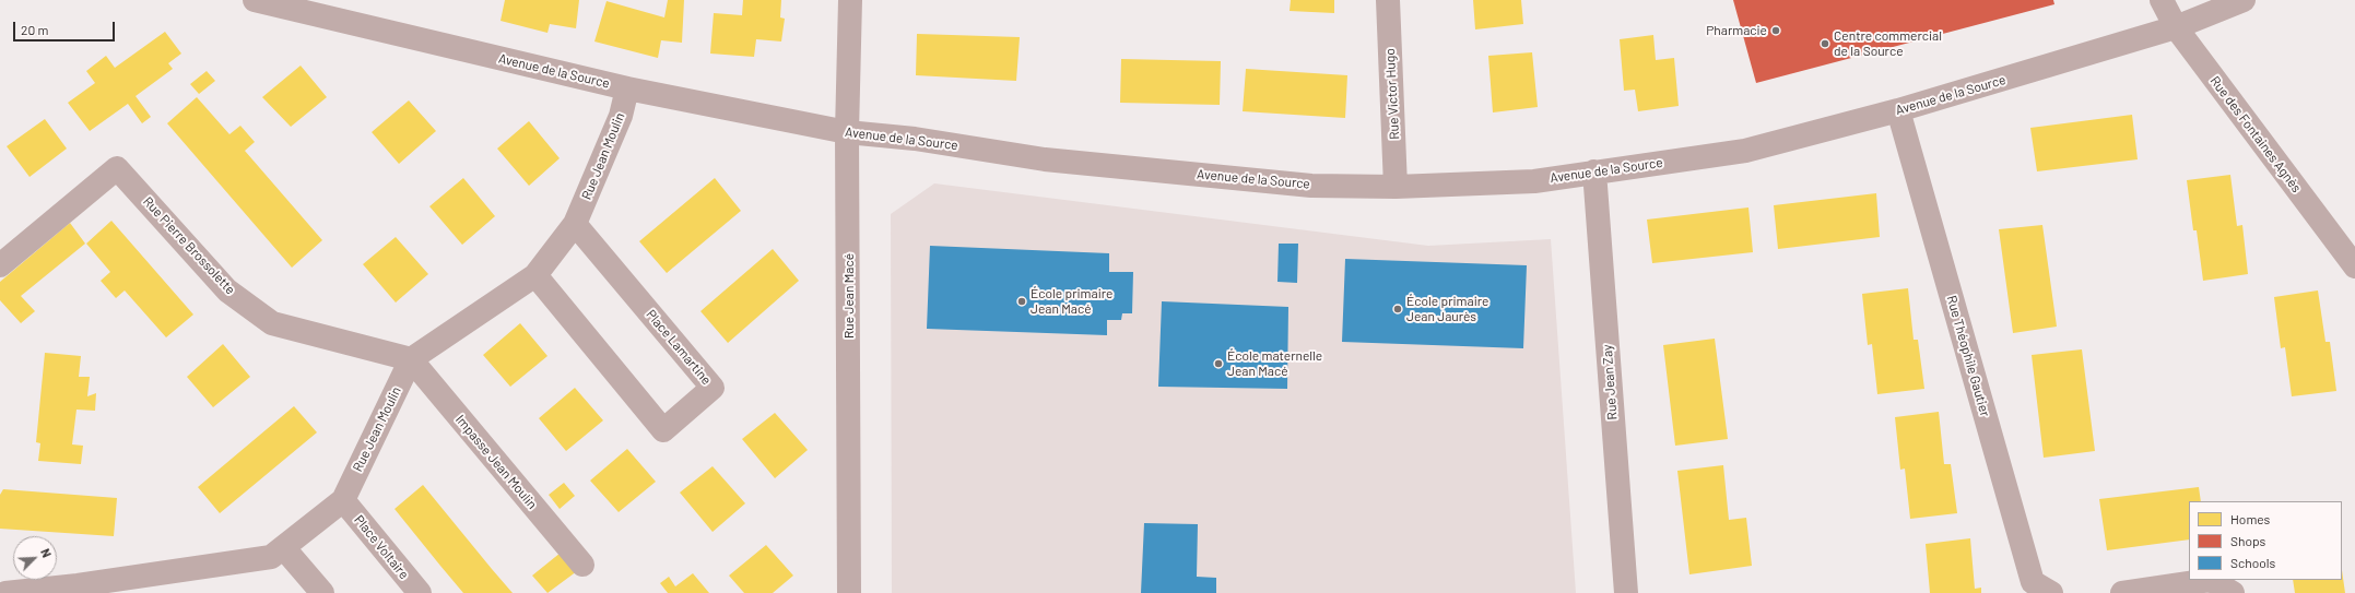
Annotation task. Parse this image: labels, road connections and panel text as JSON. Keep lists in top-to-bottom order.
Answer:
{
  "streets": {
    "street": [
      "Avenue de la Source",
      "Rue Victor Hugo",
      "Rue des Fontaines Agnès",
      "Rue Jean Moulin",
      "Rue Pierre Brossolette",
      "Rue Jean Macé",
      "Place Lamartine",
      "Rue Théophile Gautier",
      "Rue Jean Zay",
      "Impasse Jean Moulin",
      "Place Voltaire"
    ]
  },
  "crossings": [
    ["Avenue de la Source", "Rue Victor Hugo"],
    ["Avenue de la Source", "Rue des Fontaines Agnès"],
    ["Avenue de la Source", "Rue Jean Moulin"],
    ["Avenue de la Source", "Rue Jean Macé"],
    ["Avenue de la Source", "Rue Théophile Gautier"],
    ["Avenue de la Source", "Rue Jean Zay"],
    ["Rue Jean Moulin", "Rue Pierre Brossolette"],
    ["Rue Jean Moulin", "Place Lamartine"],
    ["Rue Jean Moulin", "Impasse Jean Moulin"],
    ["Rue Jean Moulin", "Place Voltaire"],
    ["Rue Pierre Brossolette", "Impasse Jean Moulin"]
  ],
  "places": [
    "Pharmacie",
    "Centre commercial de la Source",
    "École primaire Jean Macé",
    "École primaire Jean Jaurès",
    "École maternelle Jean Macé"
  ],
  "legend": ["Homes", "Shops", "Schools"],
  "scale_bar": "20 m",
  "north": "top right"
}
